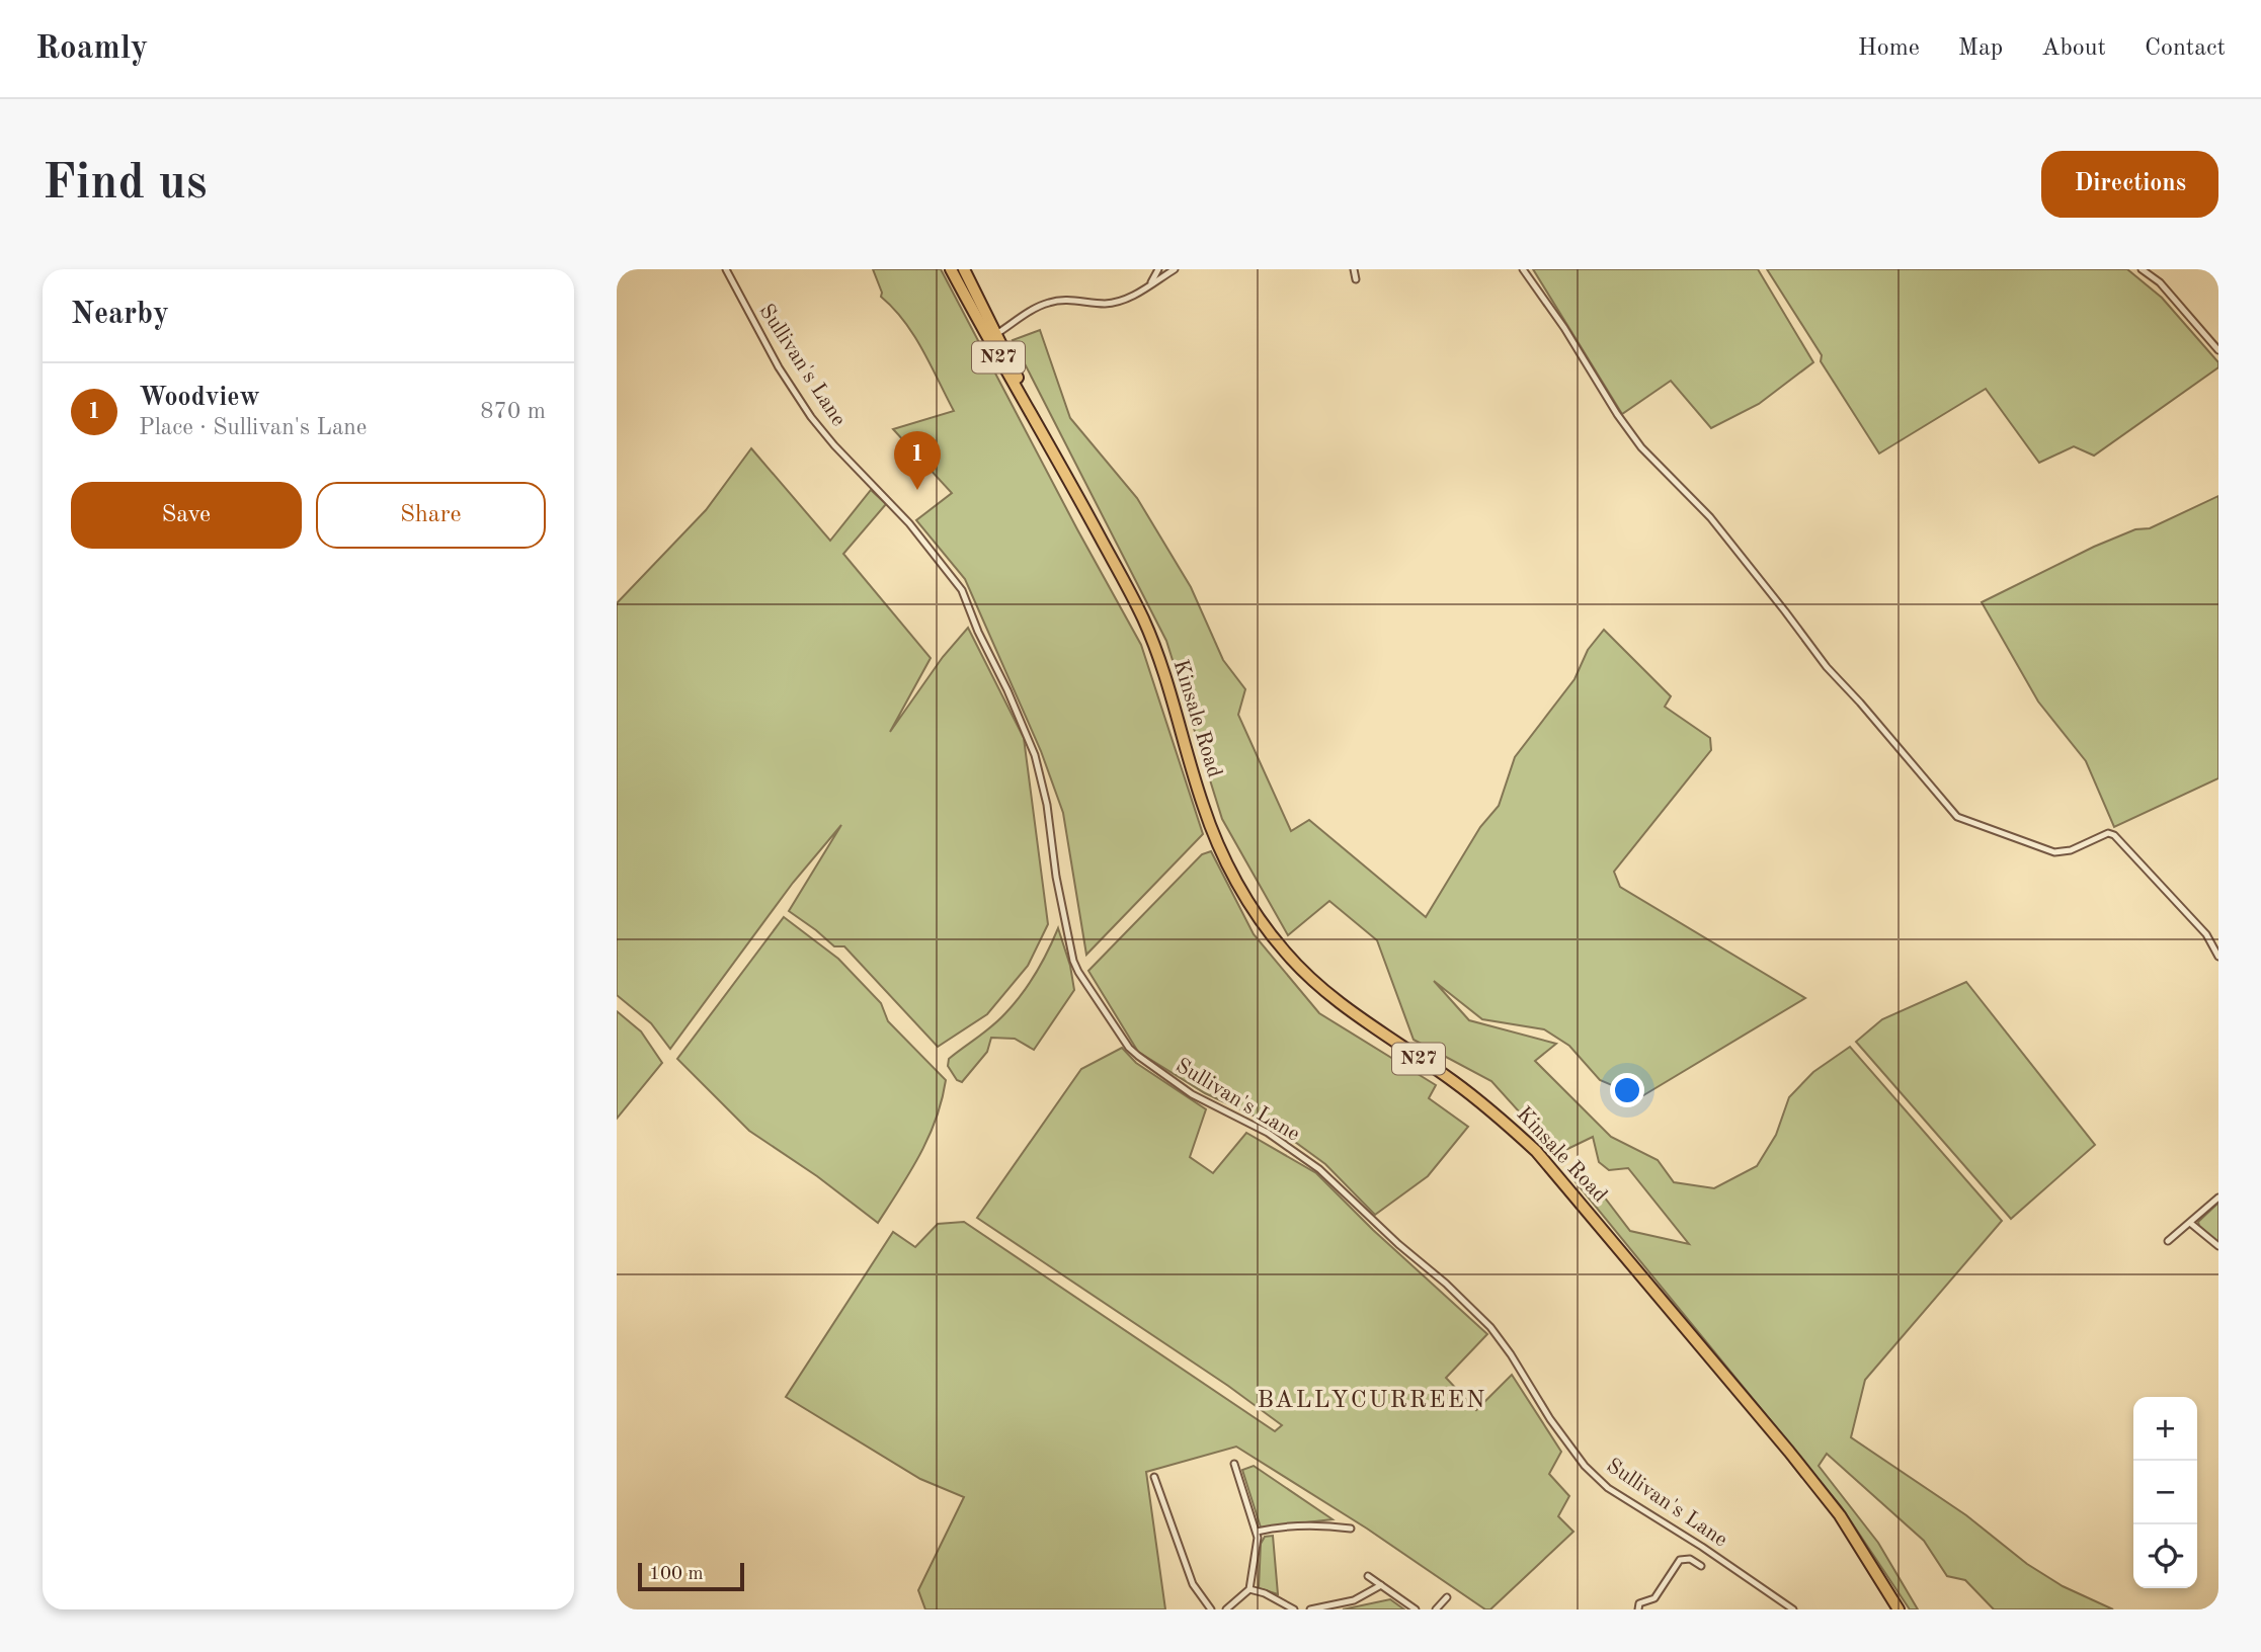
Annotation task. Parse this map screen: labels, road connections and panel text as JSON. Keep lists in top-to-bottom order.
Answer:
{
  "streets": {
    "highway": ["N27", "Kinsale Road"],
    "street": ["Sullivan's Lane"]
  },
  "districts": ["BALLYCURREEN"],
  "scale_bar": "100 m",
  "page": {
    "header": "Roamly",
    "nav": [
      "Home",
      "Map",
      "About",
      "Contact"
    ],
    "buttons": [
      "Directions",
      ["Save", "Share"]
    ],
    "title": "Find us",
    "heading": "Nearby",
    "list": [
      {
        "mark": "1",
        "name": "Woodview",
        "note": "Place · Sullivan's Lane",
        "value": "870 m"
      }
    ],
    "pins": "1",
    "map_buttons": ["+", "−"],
    "scale": "100 m"
  }
}
